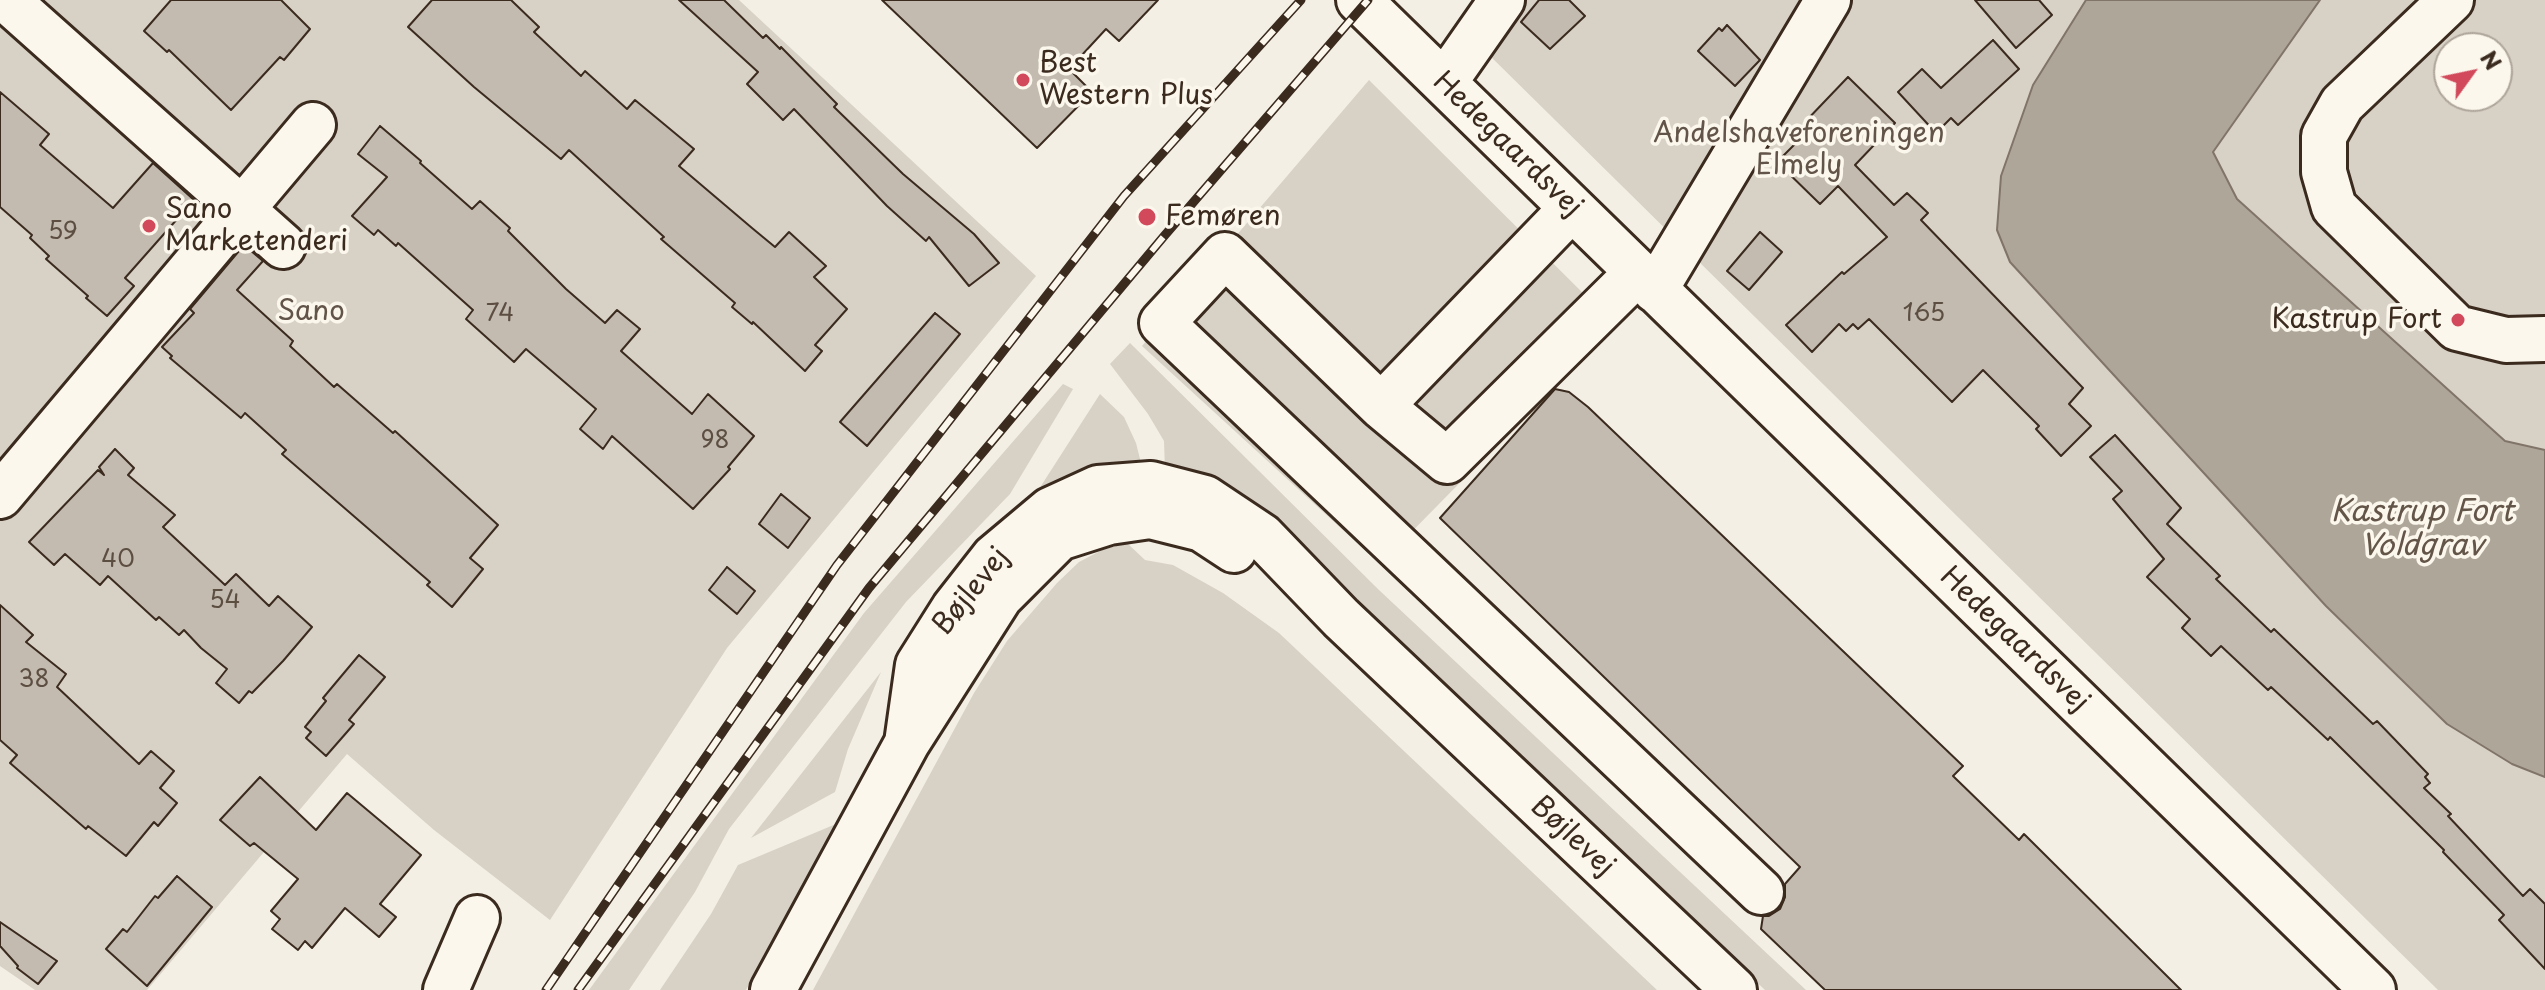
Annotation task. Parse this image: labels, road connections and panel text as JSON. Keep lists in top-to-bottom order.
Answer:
{
  "streets": {
    "street": ["Hedegaardsvej", "Bøjlevej"]
  },
  "water": ["Kastrup Fort Voldgrav"],
  "parks": ["Andelshaveforeningen Elmely", "Sano"],
  "places": [
    "Best Western Plus",
    "Femøren",
    "Sano Marketenderi",
    "Kastrup Fort"
  ],
  "house_numbers": [
    "59",
    "74",
    "165",
    "98",
    "40",
    "54",
    "38"
  ],
  "north": "top right"
}
